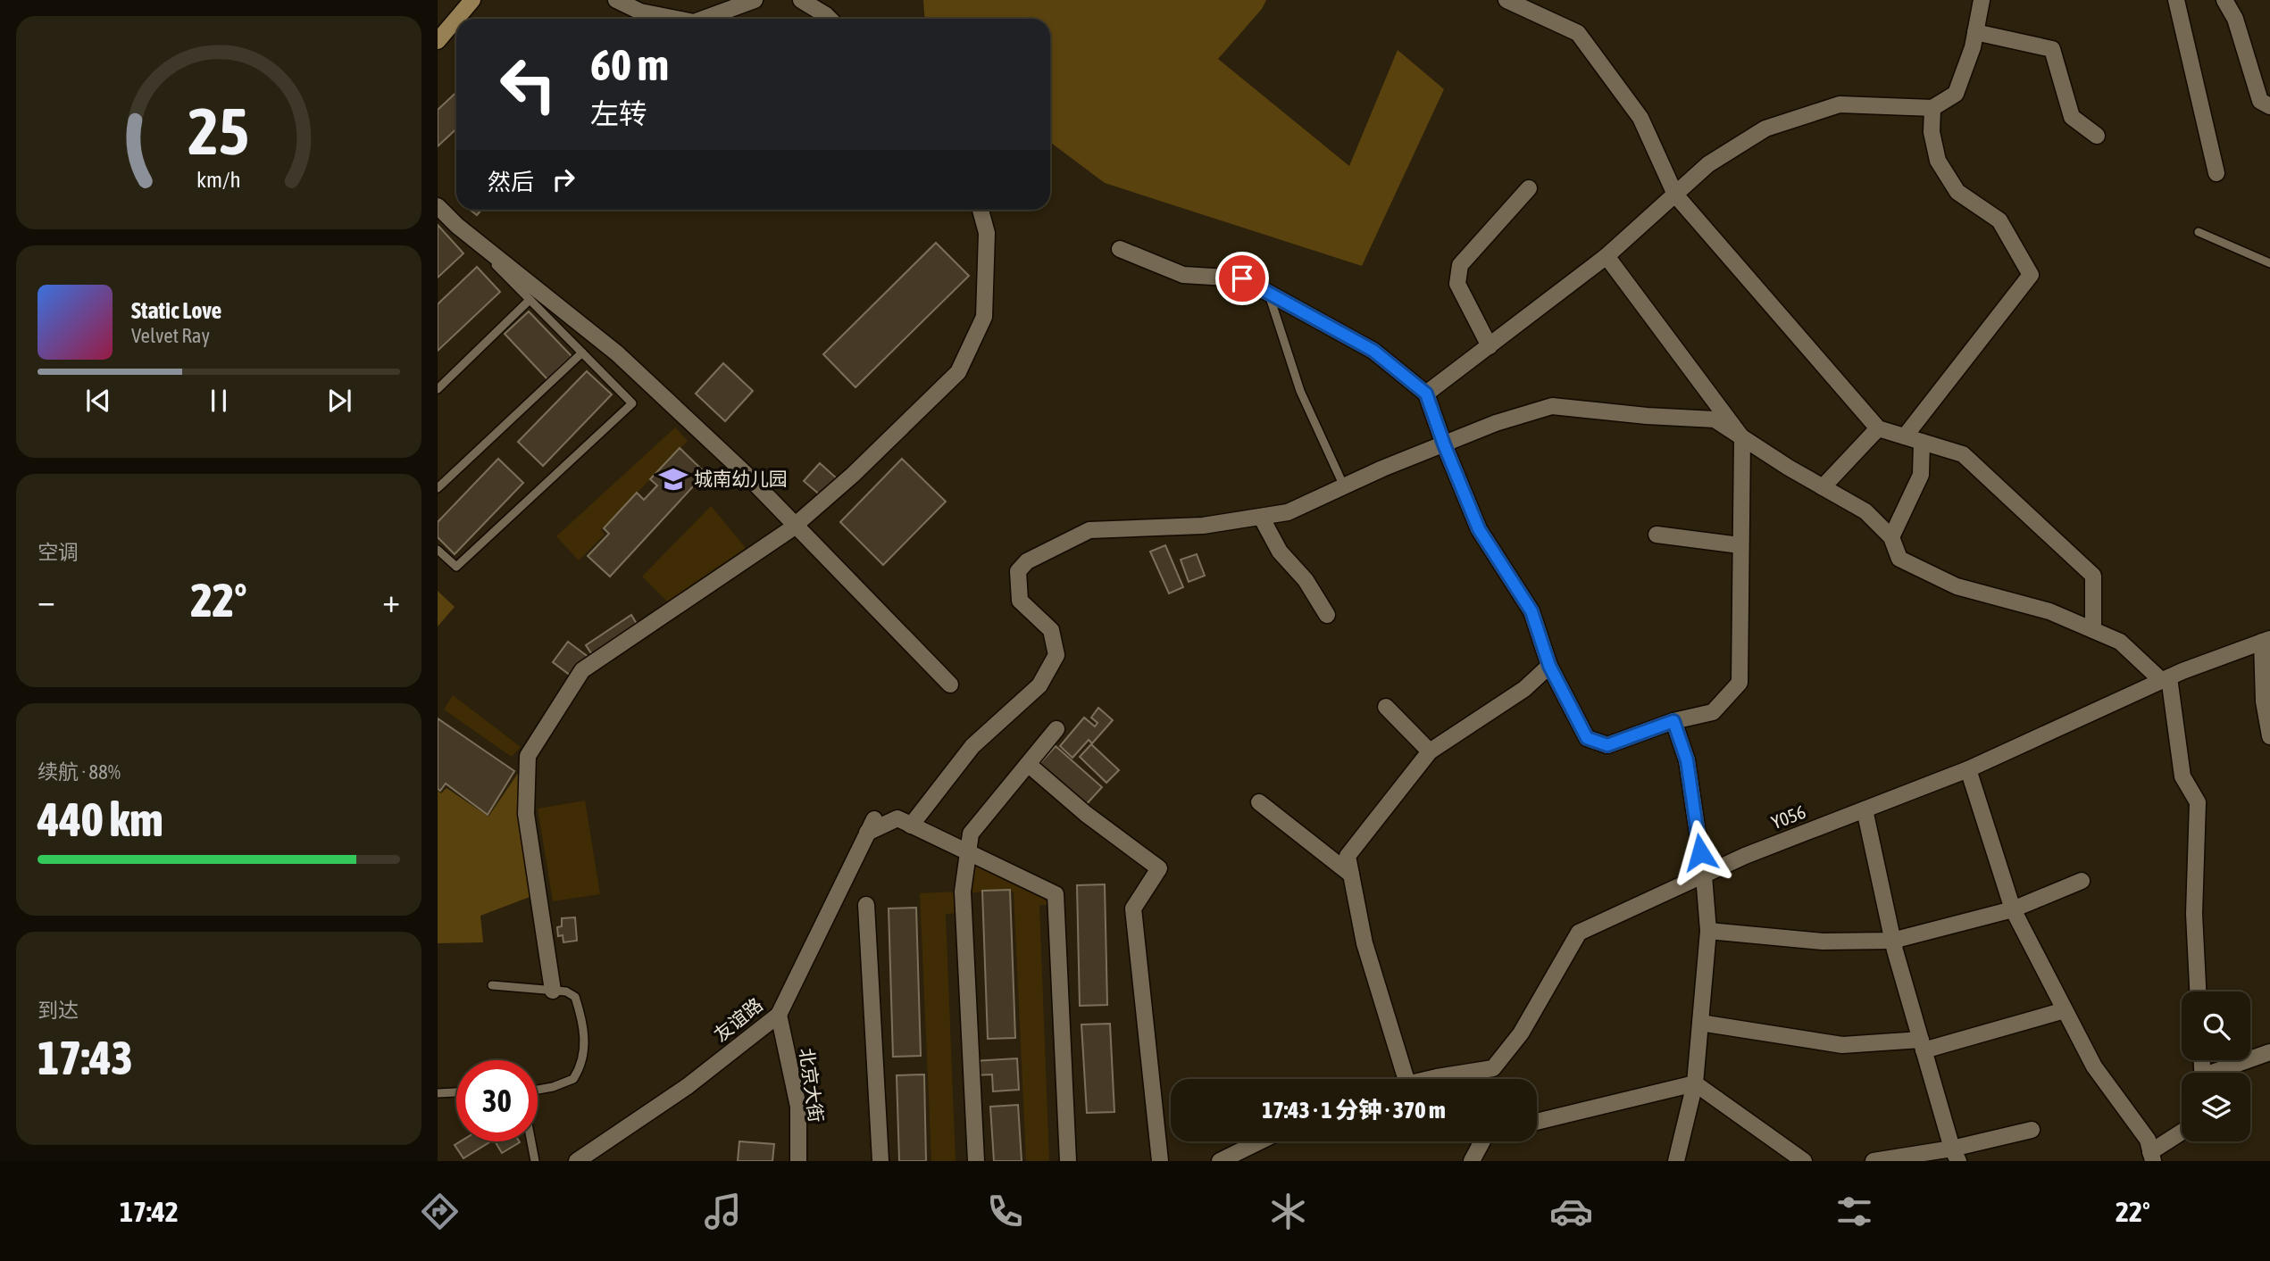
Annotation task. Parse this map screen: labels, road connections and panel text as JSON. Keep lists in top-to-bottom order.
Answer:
{
  "streets": {
    "street": ["Y056", "友谊路", "北京大街"]
  },
  "crossings": [
    ["友谊路", "北京大街"]
  ],
  "places": {
    "school or university": ["城南幼儿园"]
  },
  "page": {
    "turn": ["60 m", "左转"],
    "then": "然后",
    "song": ["Static Love", "Velvet Ray"],
    "tile": [
      "空调",
      ["续航 · 88%", "440 km"],
      ["到达", "17:43"]
    ],
    "heat": ["−", "22°", "+"],
    "limit": "30",
    "trip": "17:43 · 1 分钟 · 370 m",
    "tabs": ["17:42", "22°"],
    "gauge": ["25", "km/h"]
  }
}
